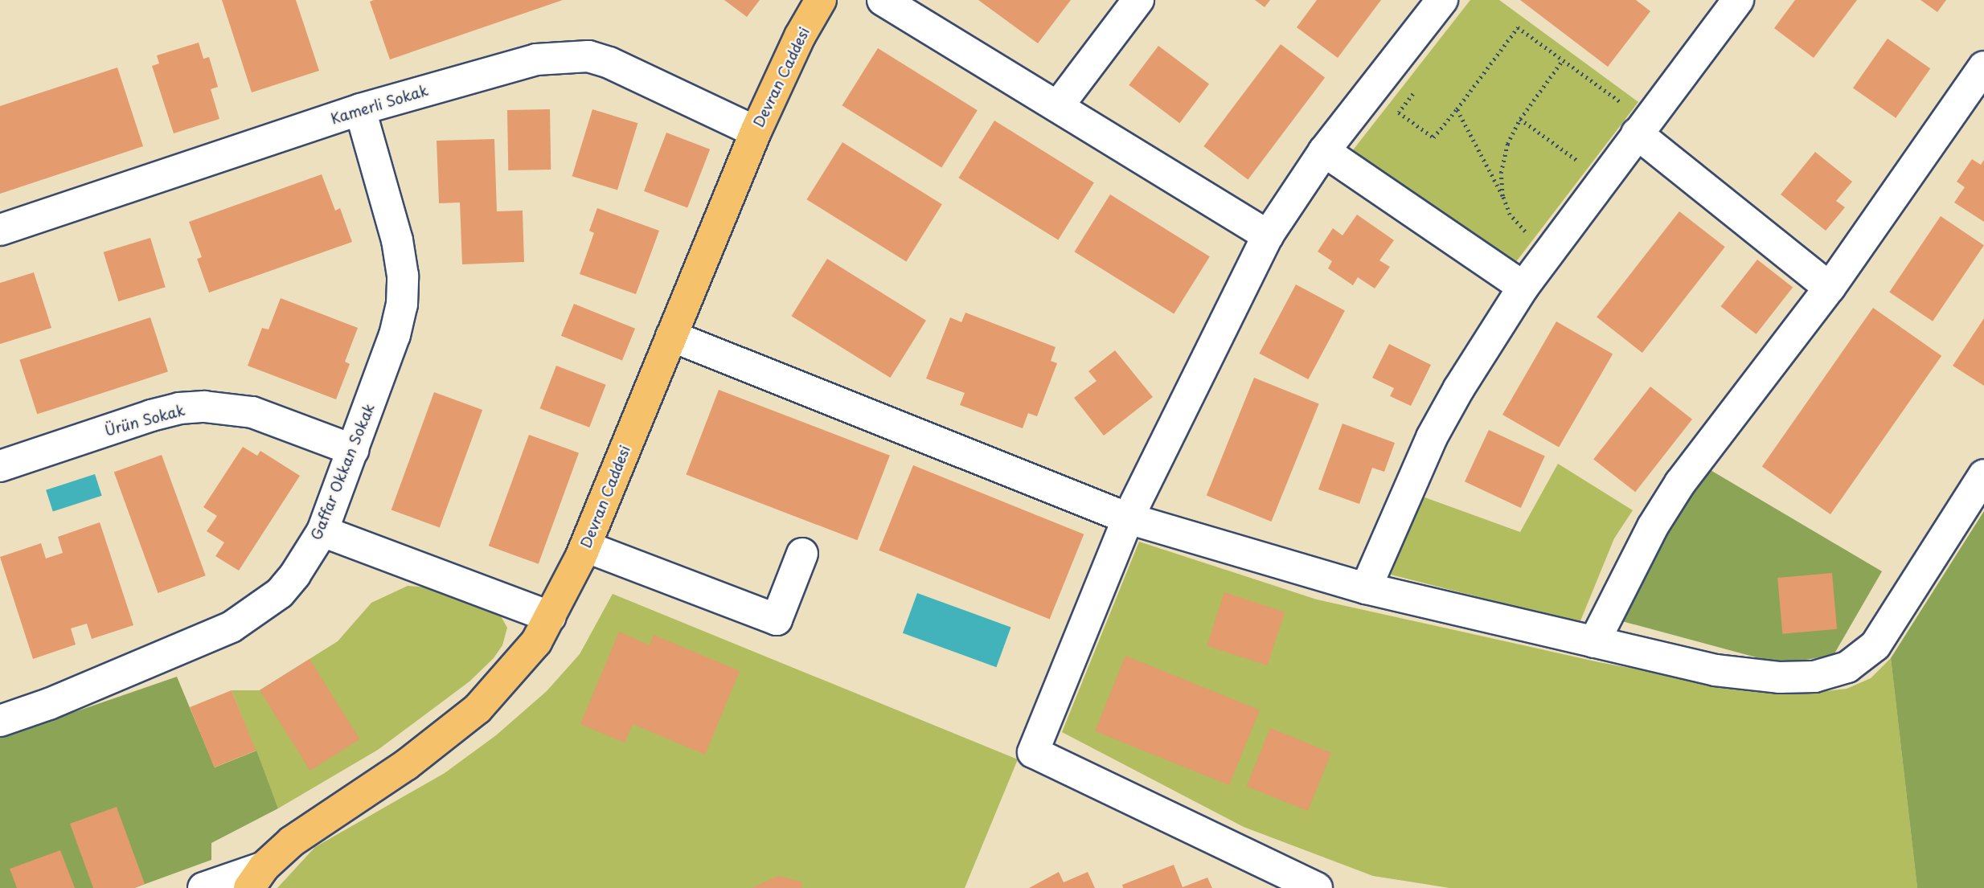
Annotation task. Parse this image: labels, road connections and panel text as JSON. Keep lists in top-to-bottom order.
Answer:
{
  "streets": {
    "main road": ["Devran Caddesi"],
    "street": ["Kamerli Sokak", "Ürün Sokak", "Gaffar Okkan Sokak"]
  },
  "crossings": [
    ["Devran Caddesi", "Kamerli Sokak"],
    ["Kamerli Sokak", "Gaffar Okkan Sokak"],
    ["Ürün Sokak", "Gaffar Okkan Sokak"]
  ]
}
